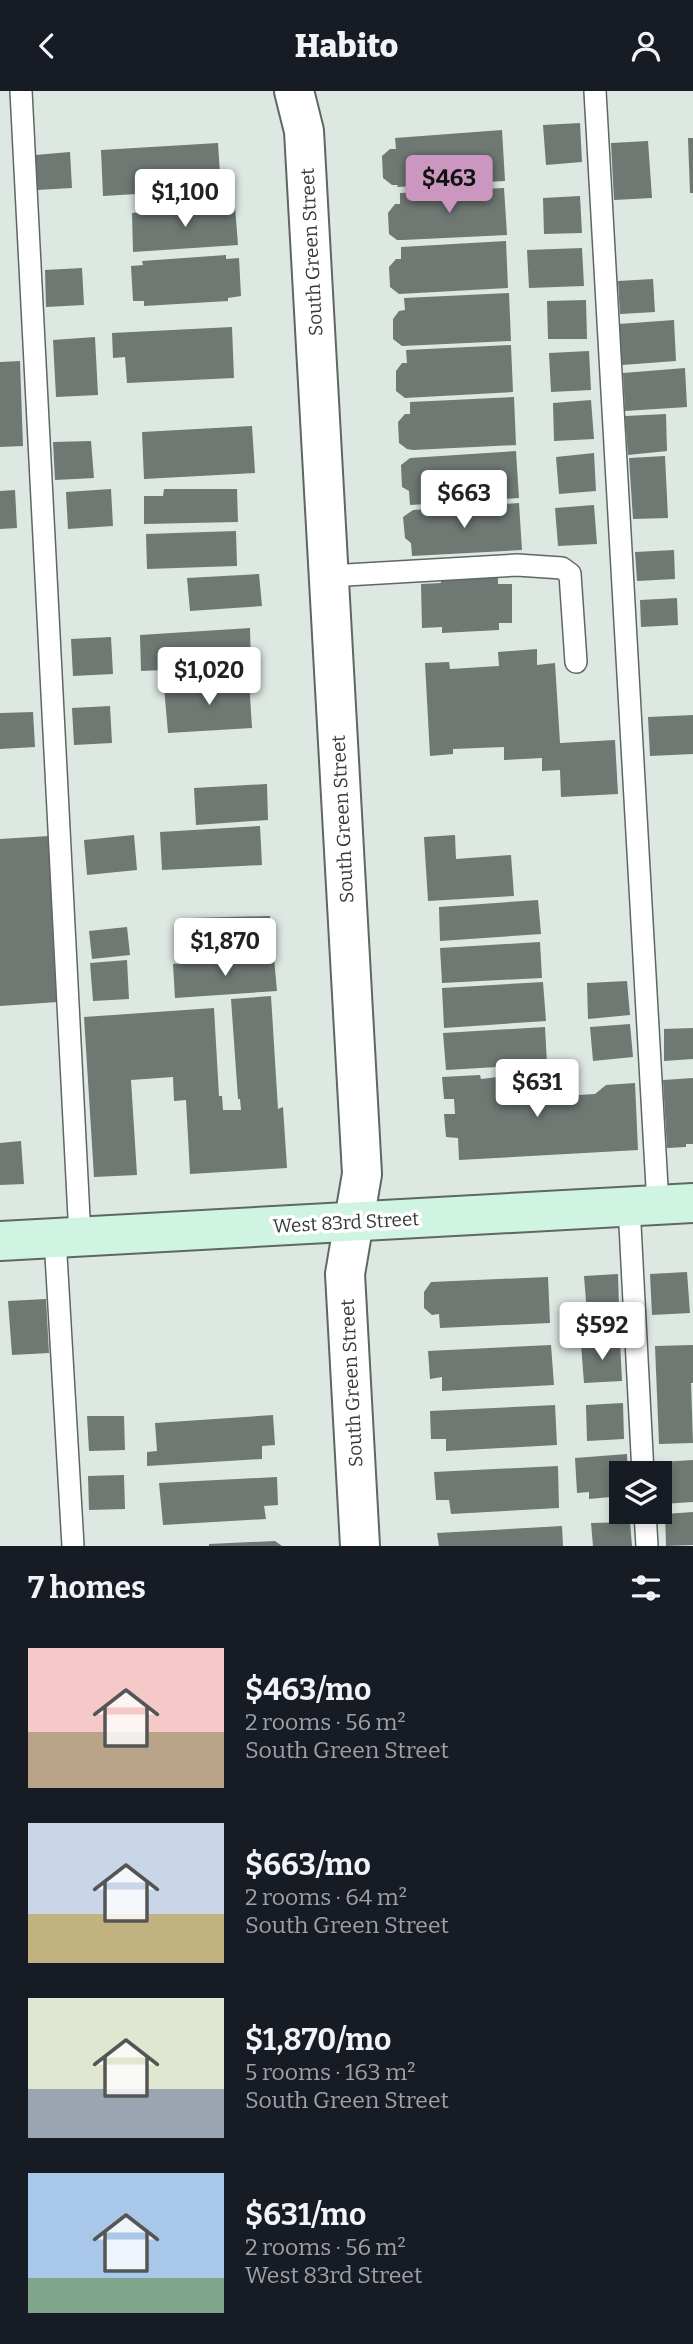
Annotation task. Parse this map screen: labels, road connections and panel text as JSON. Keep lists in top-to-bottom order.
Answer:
{
  "streets": {
    "street": ["South Green Street", "West 83rd Street"]
  },
  "crossings": [
    ["South Green Street", "West 83rd Street"]
  ],
  "page": {
    "header": "Habito",
    "price": [
      "$463",
      "$1,100",
      "$663",
      "$1,020",
      "$1,870",
      "$631",
      "$592"
    ],
    "heading": "7 homes",
    "list": [
      {
        "name": "$463/mo",
        "note": "2 rooms · 56 m² · South Green Street"
      },
      {
        "name": "$663/mo",
        "note": "2 rooms · 64 m² · South Green Street"
      },
      {
        "name": "$1,870/mo",
        "note": "5 rooms · 163 m² · South Green Street"
      },
      {
        "name": "$631/mo",
        "note": "2 rooms · 56 m² · West 83rd Street"
      }
    ]
  }
}
